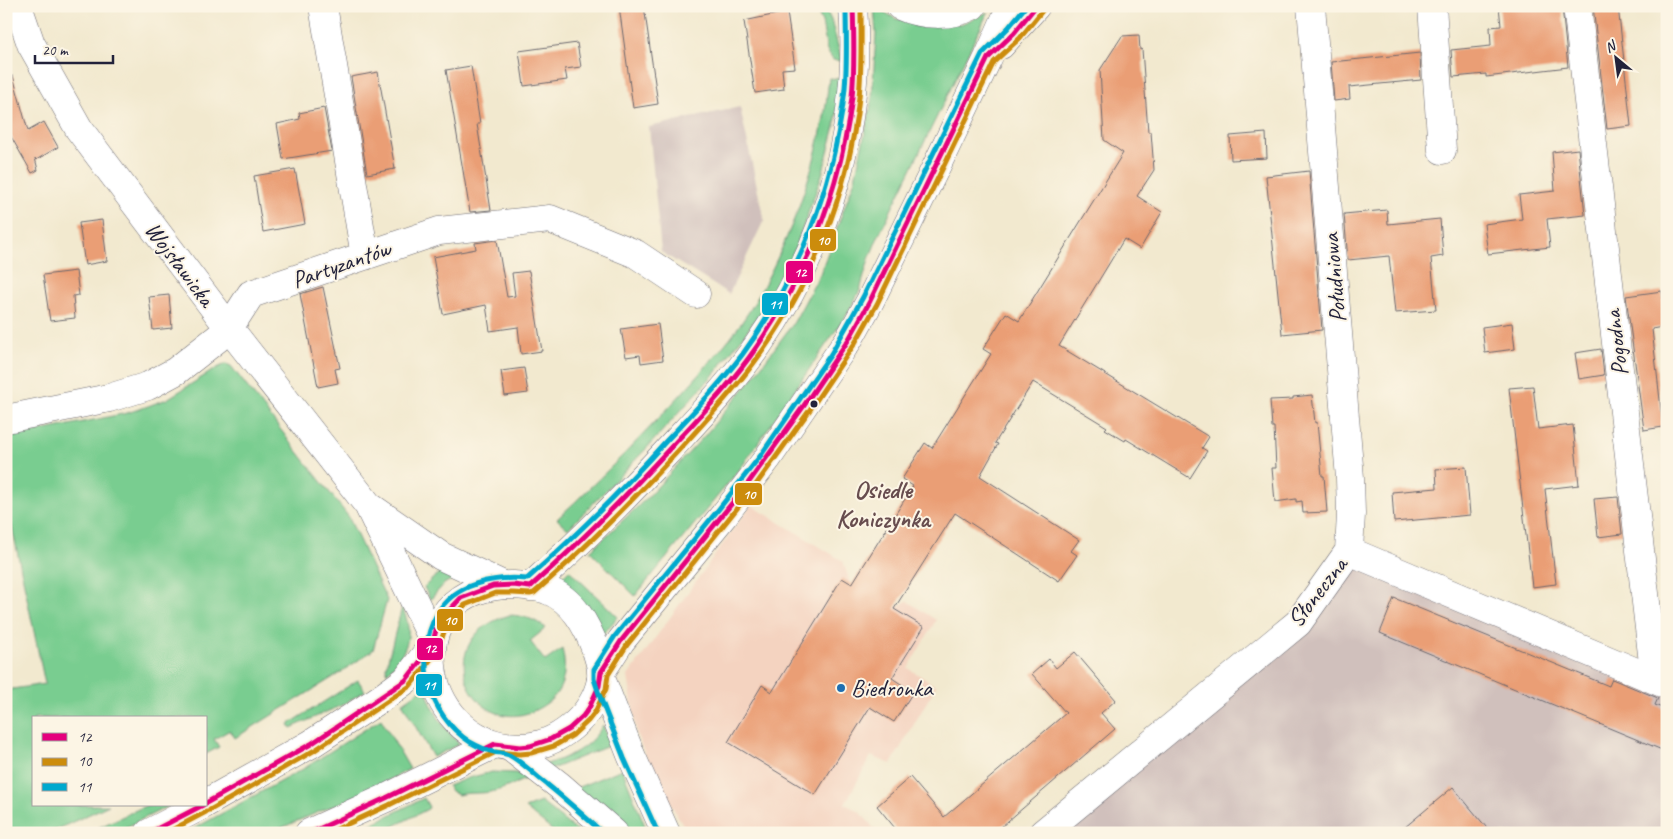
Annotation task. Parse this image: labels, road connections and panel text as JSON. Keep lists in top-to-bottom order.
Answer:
{
  "streets": {
    "street": [
      "Wojsławicka",
      "Partyzantów",
      "Południowa",
      "Pogodna",
      "Słoneczna"
    ]
  },
  "crossings": [
    ["Wojsławicka", "Partyzantów"],
    ["Południowa", "Słoneczna"],
    ["Pogodna", "Słoneczna"]
  ],
  "districts": ["Osiedle Koniczynka"],
  "places": ["Biedronka"],
  "lines": ["transit line 12", "transit line 10", "transit line 11"],
  "legend": ["12", "10", "11"],
  "scale_bar": "20 m",
  "north": "top left"
}
